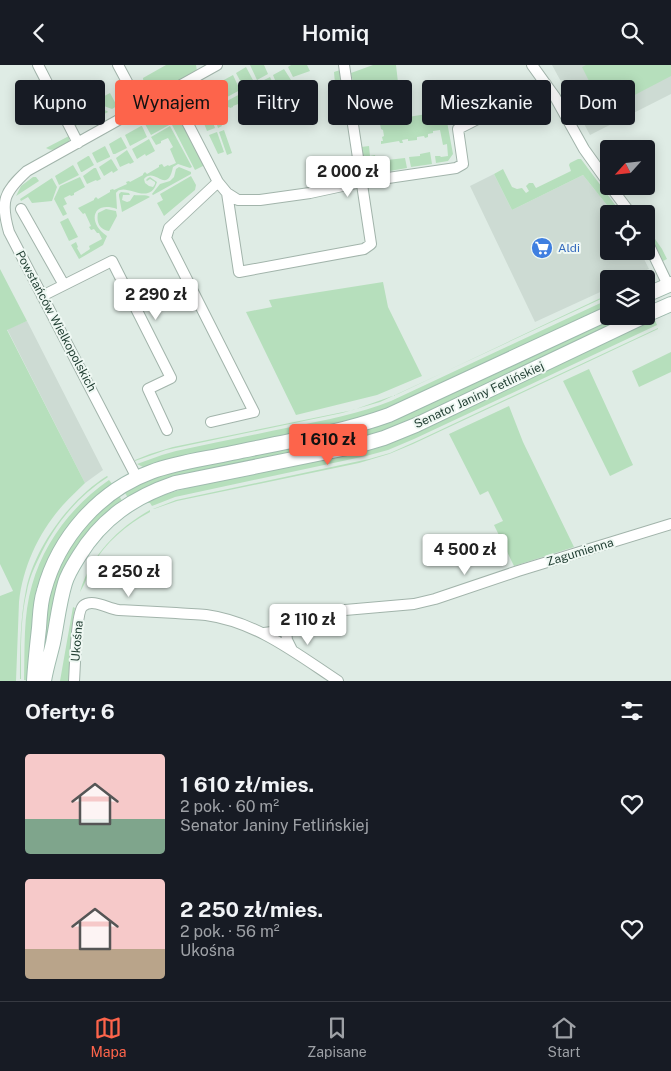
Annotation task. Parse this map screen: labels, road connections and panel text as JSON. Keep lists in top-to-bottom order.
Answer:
{
  "streets": {
    "main road": ["Senator Janiny Fetlińskiej"],
    "street": ["Powstańców Wielkopolskich", "Zagumienna", "Ukośna"]
  },
  "crossings": [
    ["Powstańców Wielkopolskich", "Senator Janiny Fetlińskiej"],
    ["Zagumienna", "Ukośna"]
  ],
  "places": {
    "supermarket": ["Aldi"]
  },
  "north": "bottom left",
  "page": {
    "header": "Homiq",
    "chip": [
      "Kupno",
      "Wynajem",
      "Filtry",
      "Nowe",
      "Mieszkanie",
      "Dom"
    ],
    "price": [
      "2 000 zł",
      "2 290 zł",
      "1 610 zł",
      "4 500 zł",
      "2 250 zł",
      "2 110 zł"
    ],
    "heading": "Oferty: 6",
    "list": [
      {
        "name": "1 610 zł/mies.",
        "note": "2 pok. · 60 m² · Senator Janiny Fetlińskiej"
      },
      {
        "name": "2 250 zł/mies.",
        "note": "2 pok. · 56 m² · Ukośna"
      }
    ],
    "tabs": ["Mapa", "Zapisane", "Start"]
  }
}
